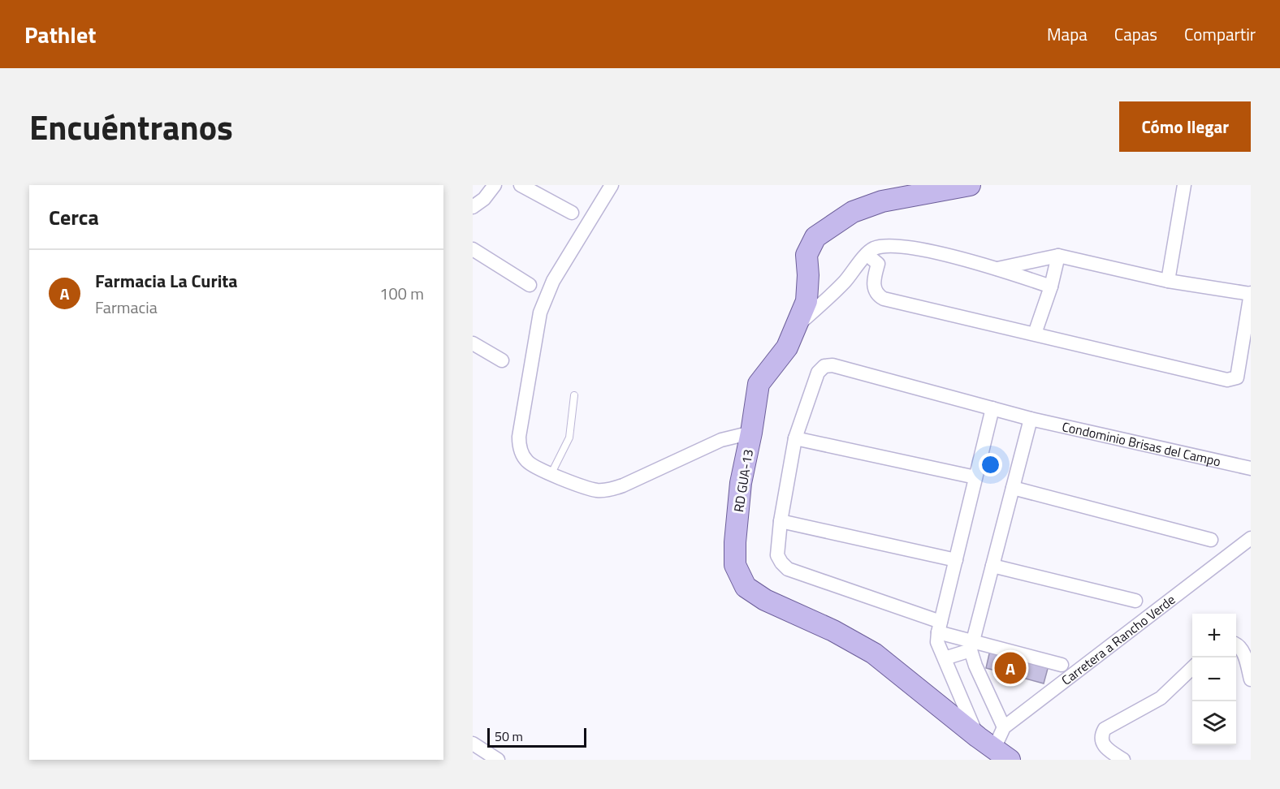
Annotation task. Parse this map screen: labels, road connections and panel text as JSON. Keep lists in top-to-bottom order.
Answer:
{
  "streets": {
    "main road": ["RD GUA-13"],
    "street": ["Condominio Brisas del Campo", "Carretera a Rancho Verde"]
  },
  "crossings": [
    ["RD GUA-13", "Carretera a Rancho Verde"]
  ],
  "scale_bar": "50 m",
  "page": {
    "header": "Pathlet",
    "nav": ["Mapa", "Capas", "Compartir"],
    "title": "Encuéntranos",
    "buttons": "Cómo llegar",
    "heading": "Cerca",
    "list": [
      {
        "mark": "A",
        "name": "Farmacia La Curita",
        "note": "Farmacia",
        "value": "100 m"
      }
    ],
    "map_buttons": ["+", "−"],
    "pins": "A",
    "scale": "50 m"
  }
}
